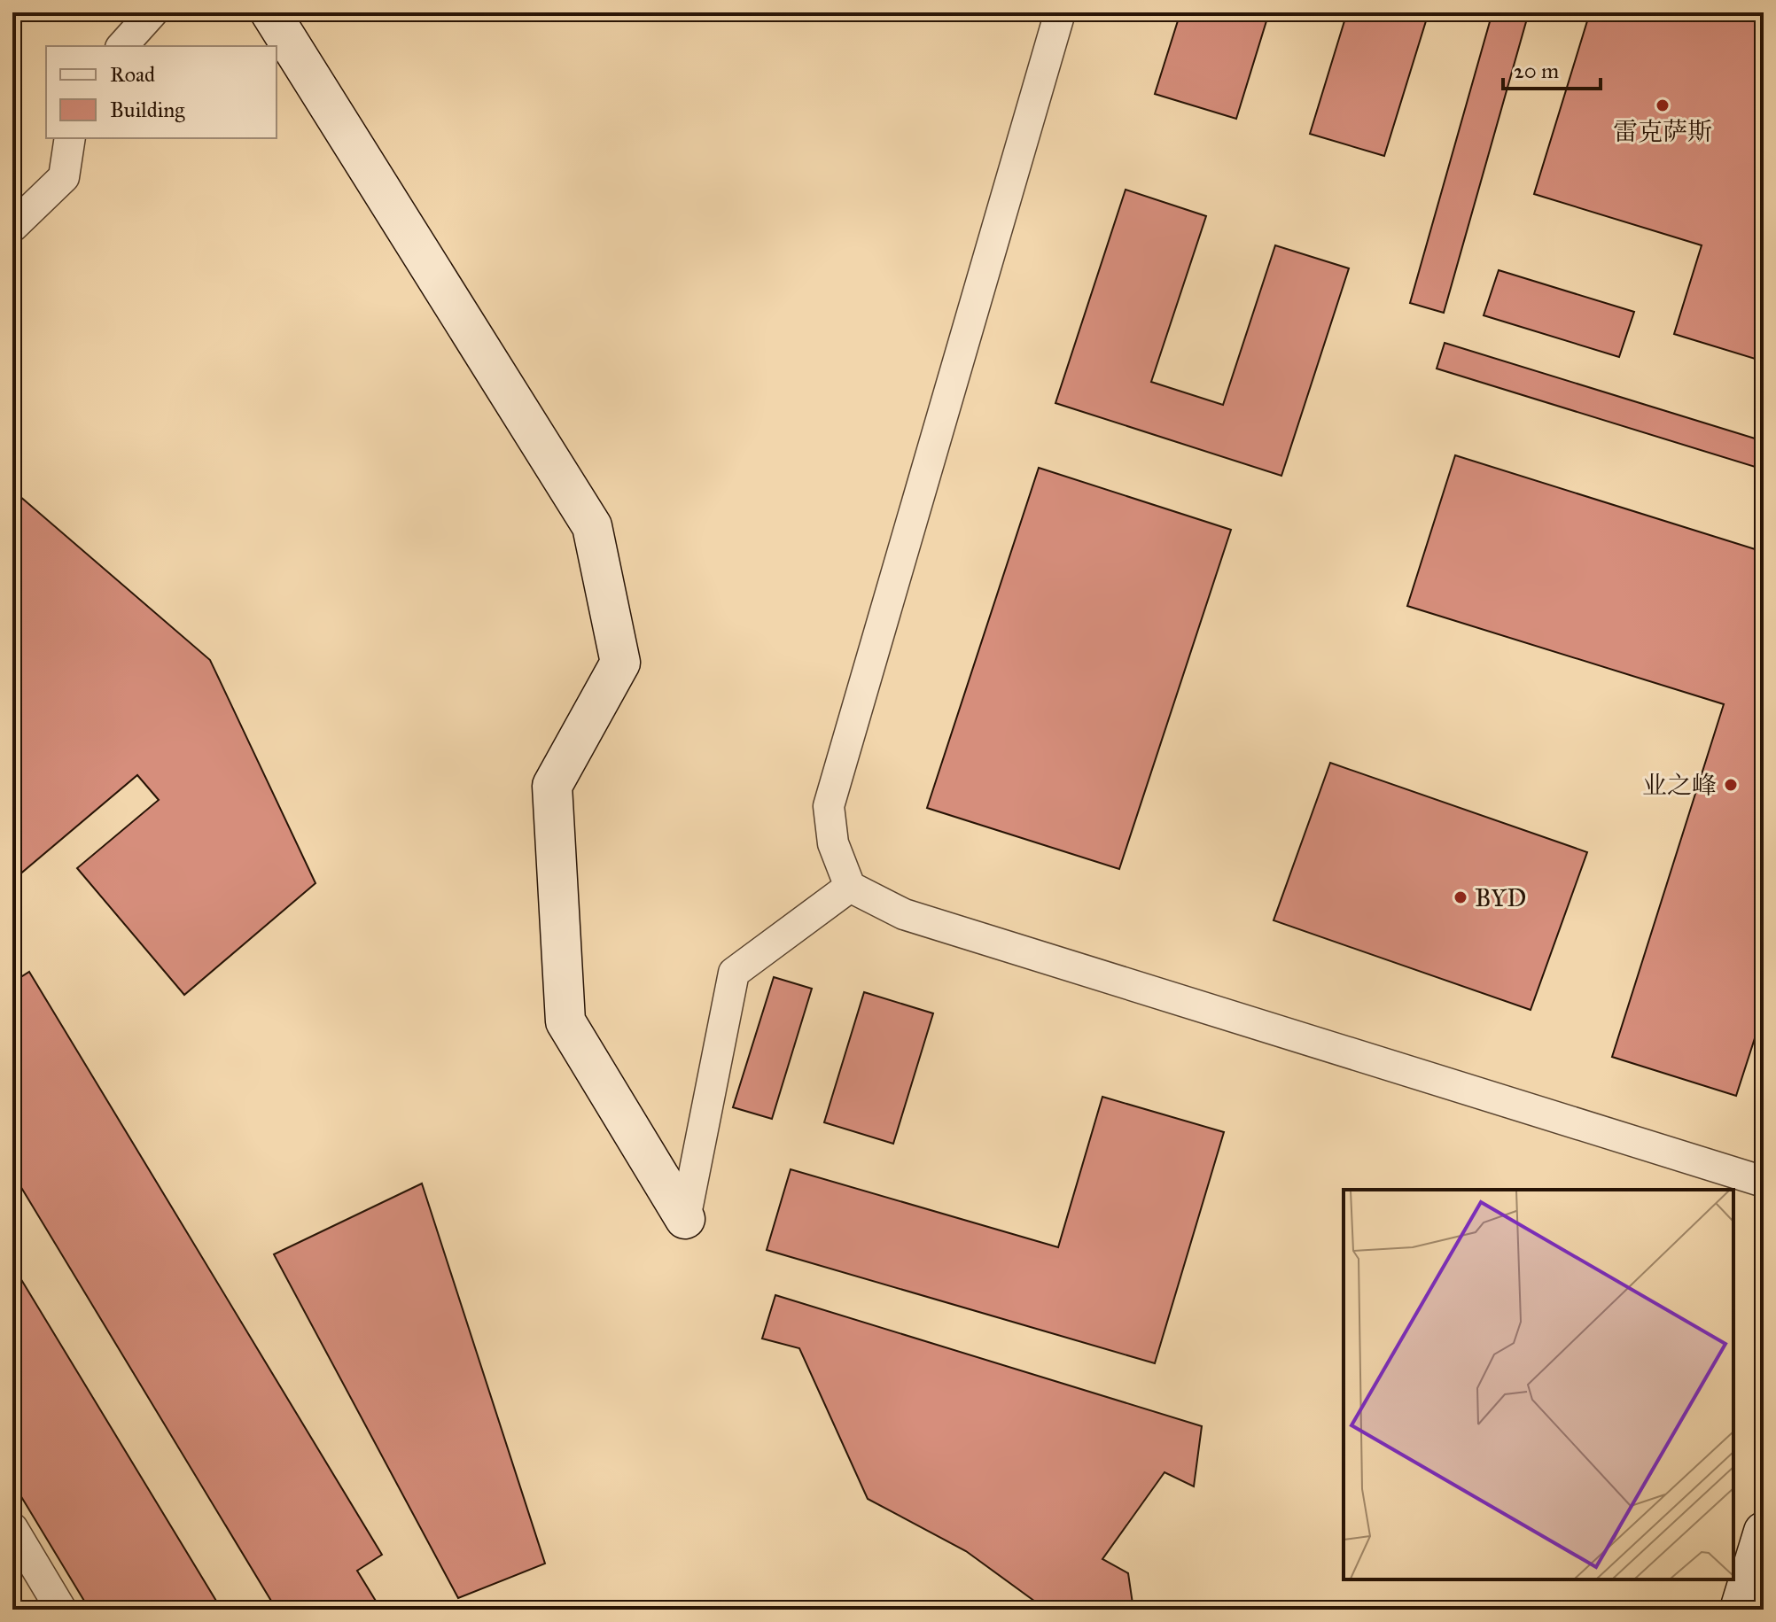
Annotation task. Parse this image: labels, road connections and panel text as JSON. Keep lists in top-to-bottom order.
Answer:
{
  "places": ["雷克萨斯", "业之峰", "BYD"],
  "legend": ["Road", "Building"],
  "scale_bar": "20 m"
}
